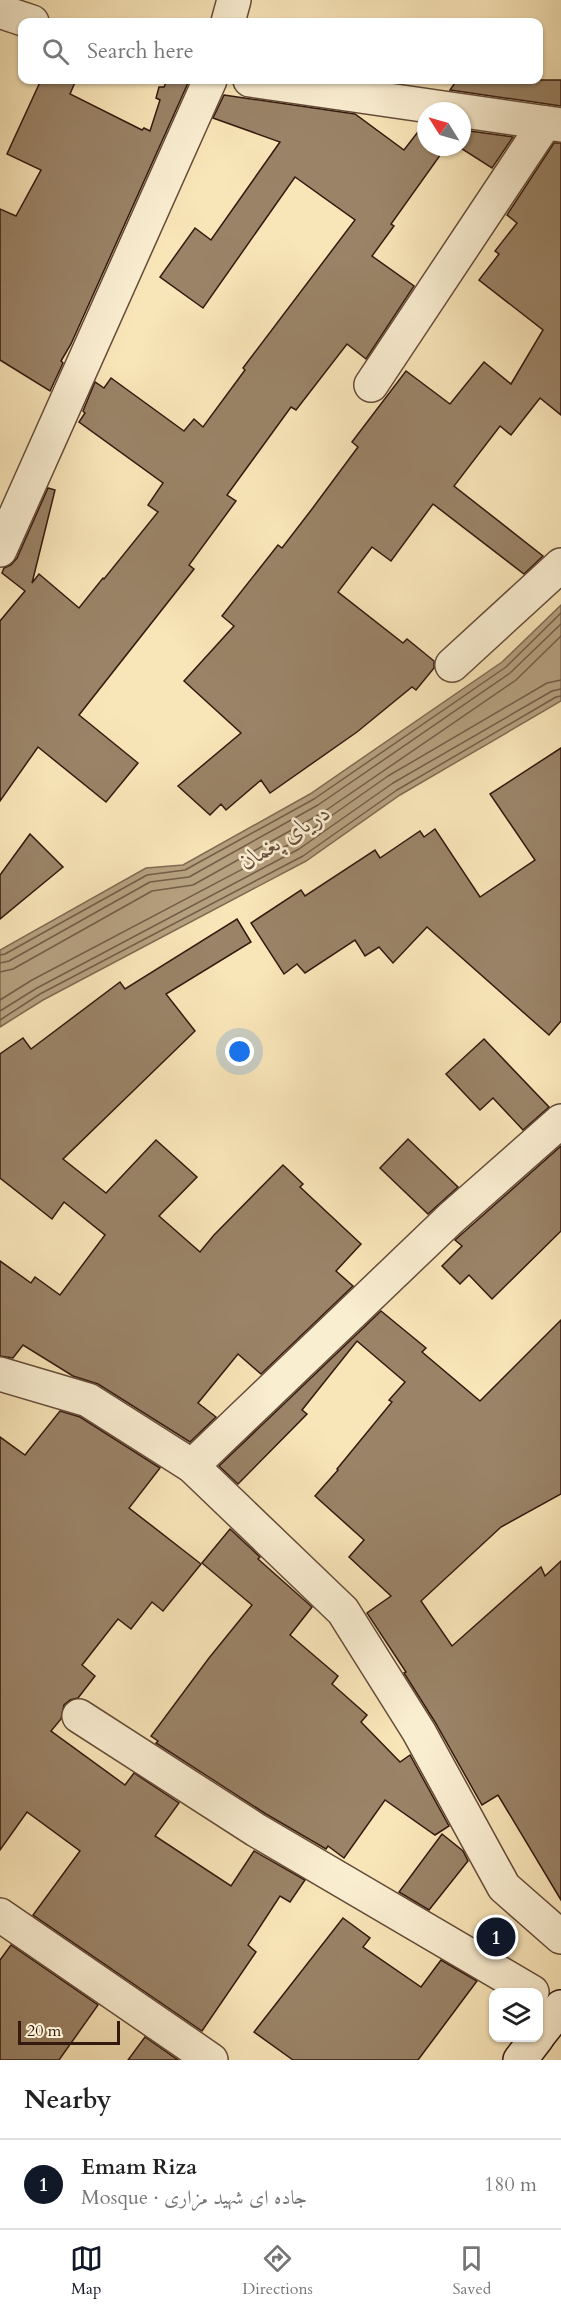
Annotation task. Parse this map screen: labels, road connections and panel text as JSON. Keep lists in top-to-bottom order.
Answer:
{
  "water": ["دریای پغمان"],
  "scale_bar": "20 m",
  "north": "top left",
  "page": {
    "search": "Search here",
    "pins": "1",
    "scale": "20 m",
    "heading": "Nearby",
    "list": [
      {
        "mark": "1",
        "name": "Emam Riza",
        "note": "Mosque · جاده ای شهید مزاری",
        "value": "180 m"
      }
    ],
    "nav": ["Map", "Directions", "Saved"]
  }
}
